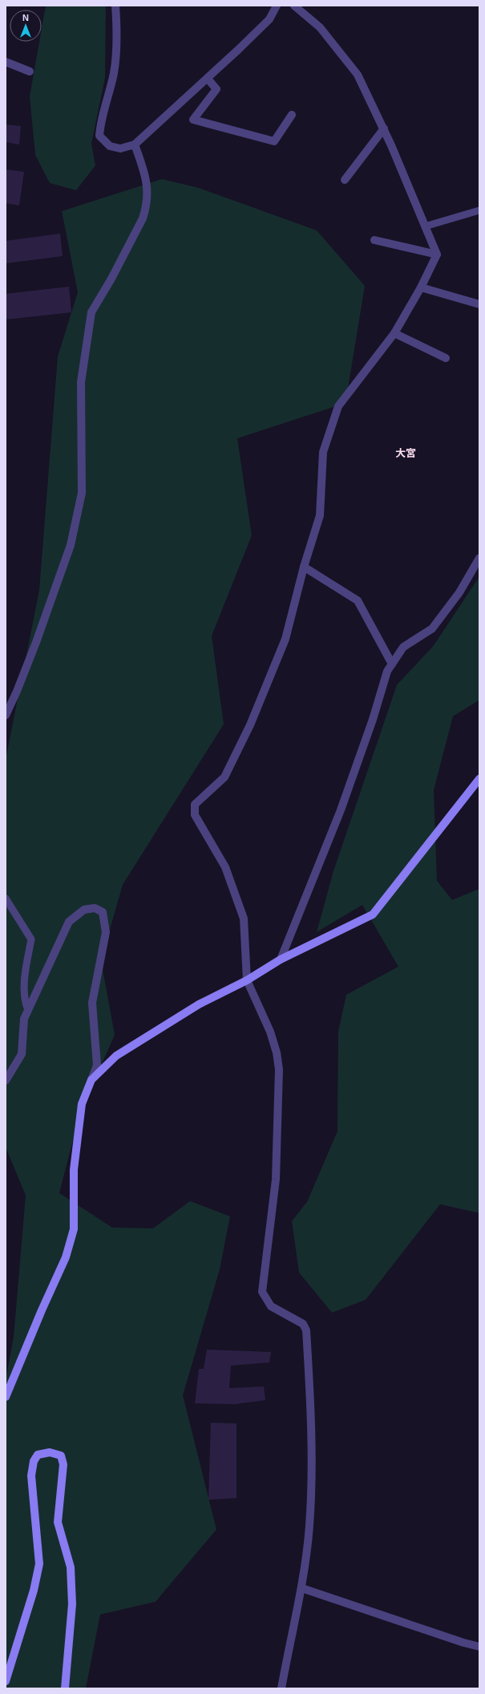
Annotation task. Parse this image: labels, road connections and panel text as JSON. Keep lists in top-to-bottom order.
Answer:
{
  "districts": ["大宮"],
  "north": "top"
}
